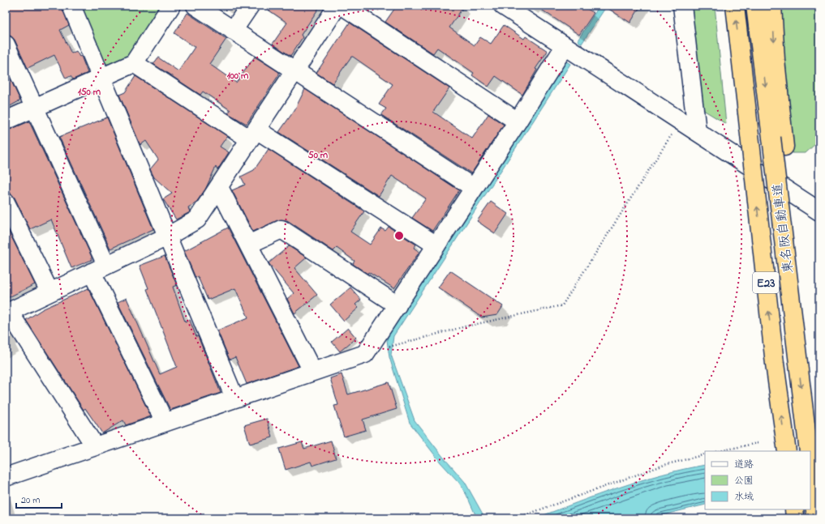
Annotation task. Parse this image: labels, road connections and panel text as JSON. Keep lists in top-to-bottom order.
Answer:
{
  "streets": {
    "highway": ["東名阪自動車道", "E23"]
  },
  "legend": ["道路", "公園", "水域"],
  "scale_bar": "20 m",
  "rings": ["100 m", "150 m", "50 m"]
}
